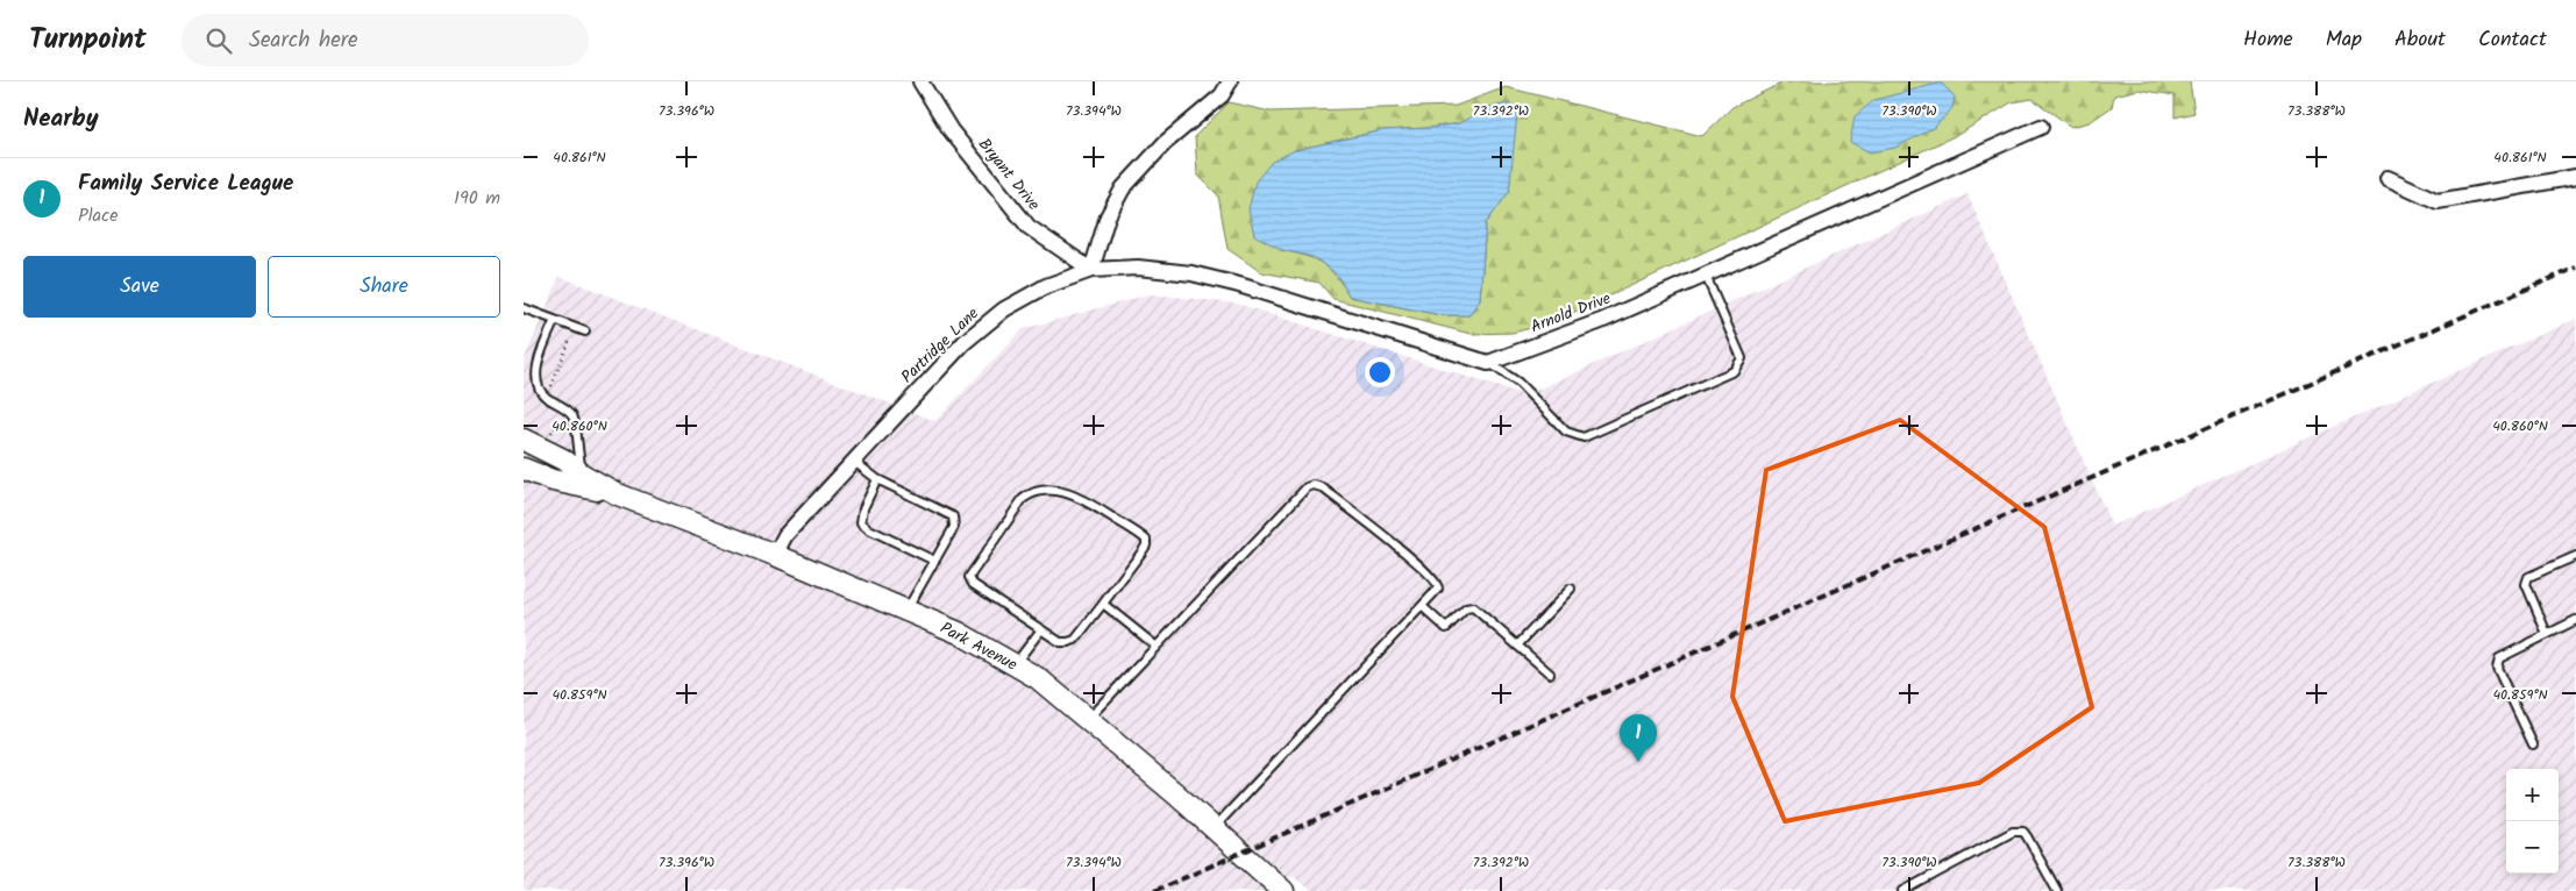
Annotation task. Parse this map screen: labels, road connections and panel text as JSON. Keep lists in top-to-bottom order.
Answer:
{
  "streets": {
    "main road": ["Park Avenue"],
    "street": ["Bryant Drive", "Arnold Drive", "Partridge Lane"]
  },
  "crossings": [
    ["Bryant Drive", "Partridge Lane"],
    ["Partridge Lane", "Park Avenue"]
  ],
  "page": {
    "header": "Turnpoint",
    "search": "Search here",
    "nav": [
      "Home",
      "Map",
      "About",
      "Contact"
    ],
    "heading": "Nearby",
    "list": [
      {
        "mark": "1",
        "name": "Family Service League",
        "note": "Place",
        "value": "190 m"
      }
    ],
    "buttons": ["Save", "Share"],
    "pins": "1",
    "map_buttons": ["+", "−"]
  },
  "coordinates": [
    "73.396°W",
    "73.394°W",
    "73.392°W",
    "73.390°W",
    "73.388°W",
    "40.861°N",
    "40.860°N",
    "40.859°N"
  ]
}
